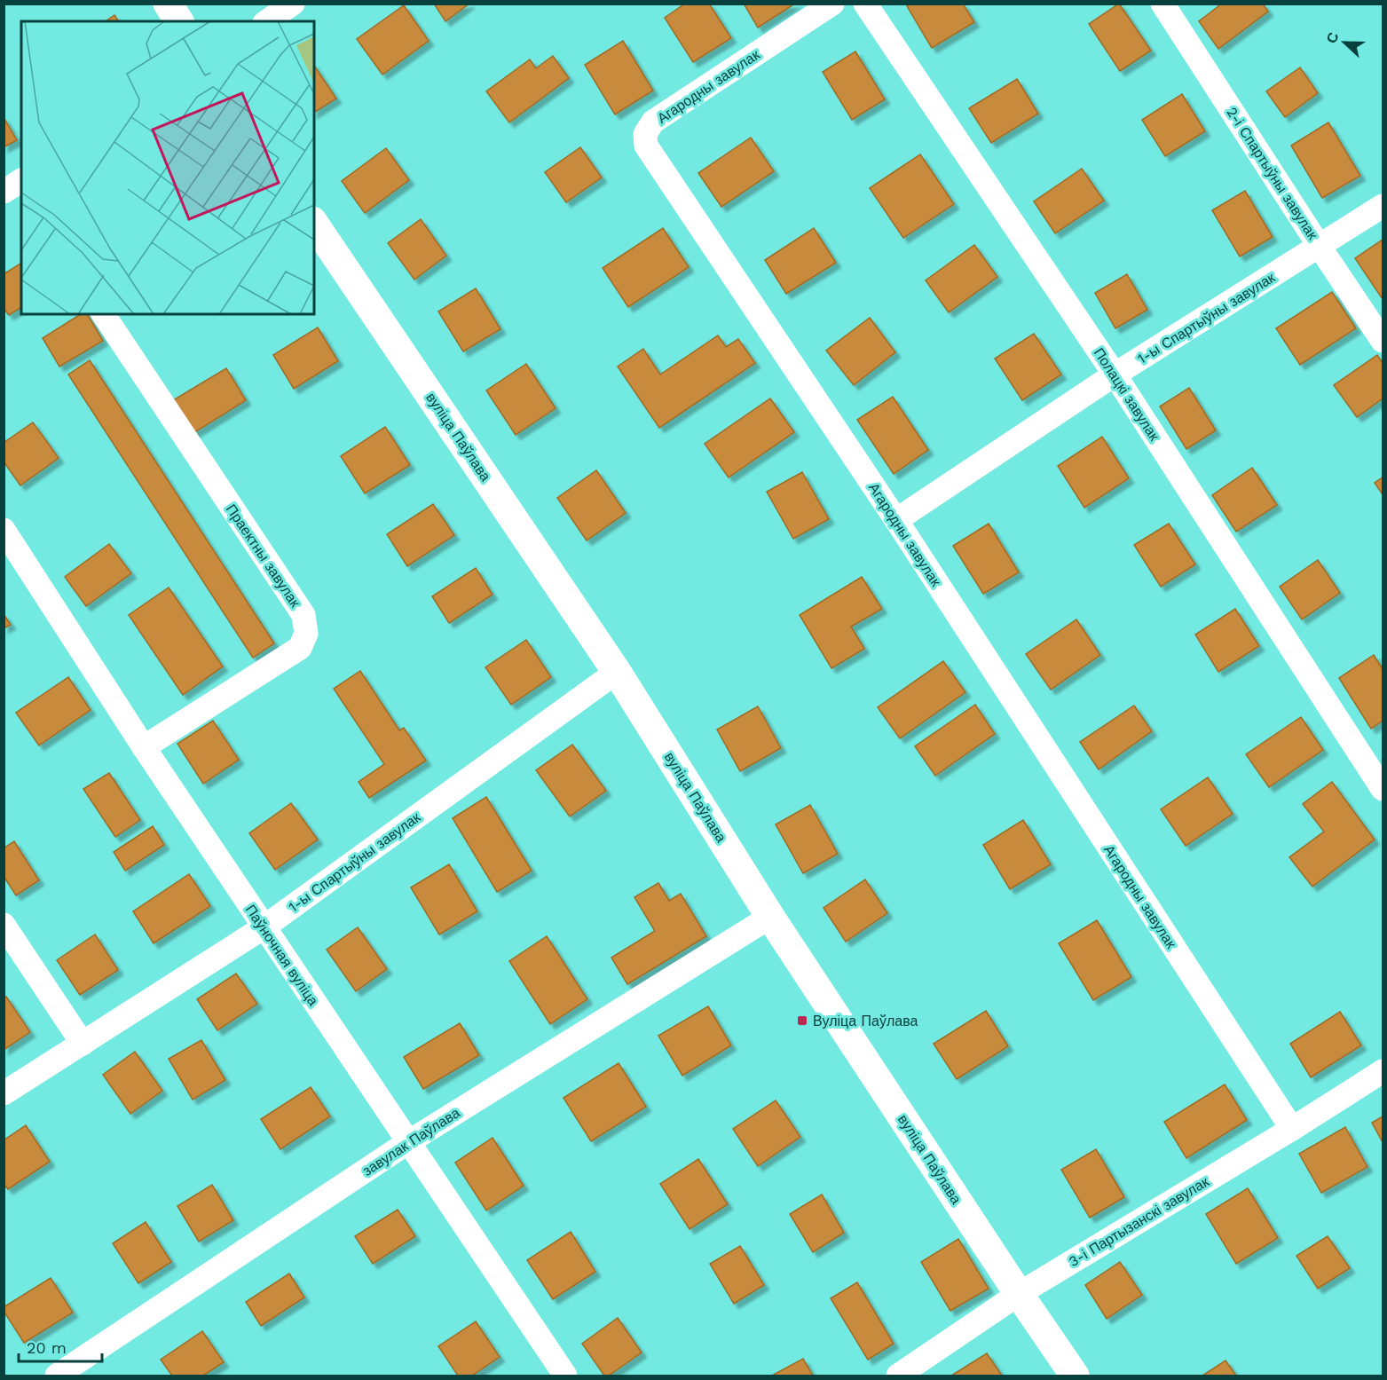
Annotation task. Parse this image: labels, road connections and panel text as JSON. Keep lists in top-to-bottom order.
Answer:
{
  "streets": {
    "street": [
      "Агародны завулак",
      "2-і Спартыўны завулак",
      "1-ы Спартыўны завулак",
      "Полацкі завулак",
      "вуліца Паўлава",
      "Праектны завулак",
      "Паўночная вуліца",
      "завулак Паўлава",
      "3-і Партызанскі завулак"
    ]
  },
  "crossings": [
    ["Агародны завулак", "1-ы Спартыўны завулак"],
    ["Агародны завулак", "3-і Партызанскі завулак"],
    ["2-і Спартыўны завулак", "1-ы Спартыўны завулак"],
    ["1-ы Спартыўны завулак", "Полацкі завулак"],
    ["1-ы Спартыўны завулак", "вуліца Паўлава"],
    ["1-ы Спартыўны завулак", "Паўночная вуліца"],
    ["вуліца Паўлава", "завулак Паўлава"],
    ["вуліца Паўлава", "3-і Партызанскі завулак"],
    ["Праектны завулак", "Паўночная вуліца"],
    ["Паўночная вуліца", "завулак Паўлава"]
  ],
  "places": {
    "transit": ["Вуліца Паўлава"]
  },
  "scale_bar": "20 m",
  "north": "left"
}
